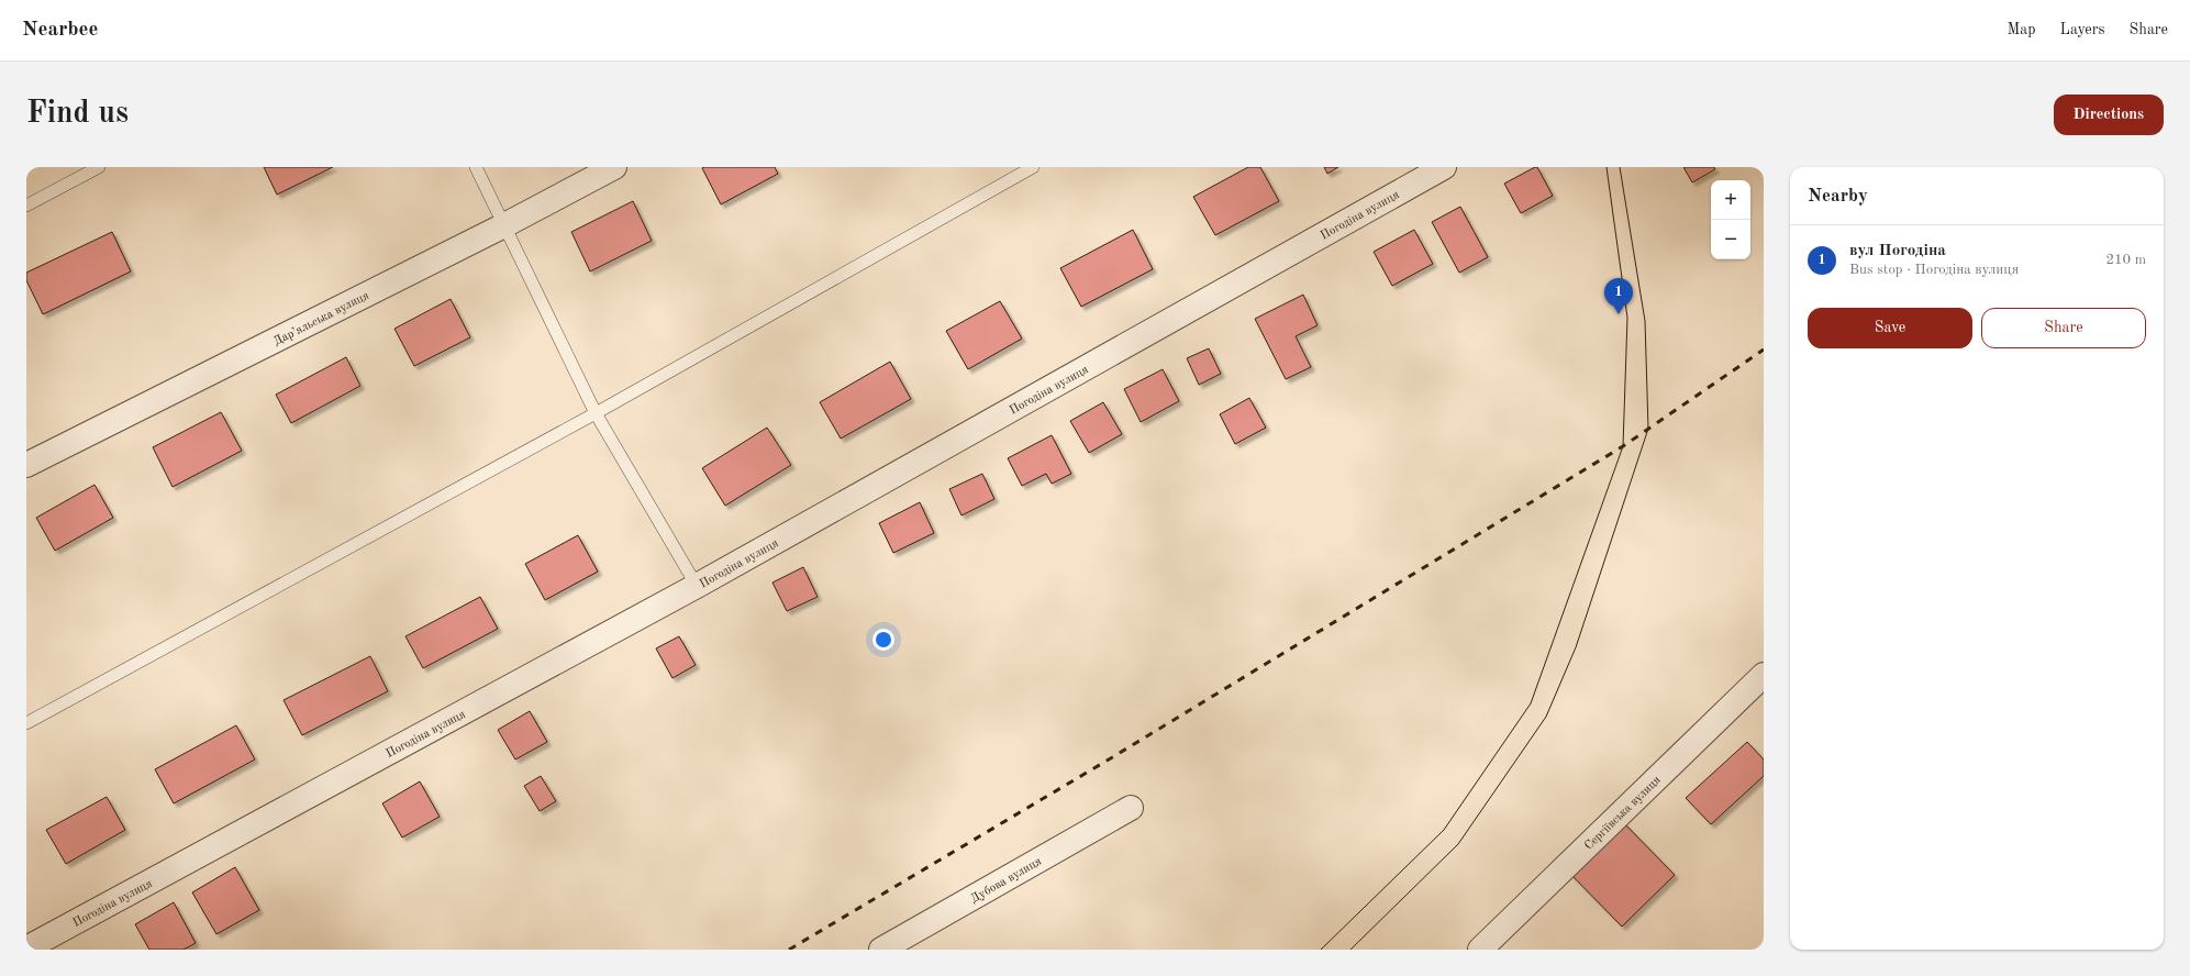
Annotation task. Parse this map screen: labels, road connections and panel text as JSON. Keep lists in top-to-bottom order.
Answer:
{
  "streets": {
    "street": [
      "Погодіна вулиця",
      "Дар’яльська вулиця",
      "Сергіївська вулиця",
      "Дубова вулиця"
    ]
  },
  "page": {
    "header": "Nearbee",
    "nav": ["Map", "Layers", "Share"],
    "buttons": [
      "Directions",
      ["Save", "Share"]
    ],
    "title": "Find us",
    "heading": "Nearby",
    "map_buttons": ["+", "−"],
    "list": [
      {
        "mark": "1",
        "name": "вул Погодіна",
        "note": "Bus stop · Погодіна вулиця",
        "value": "210 m"
      }
    ],
    "pins": "1"
  }
}
